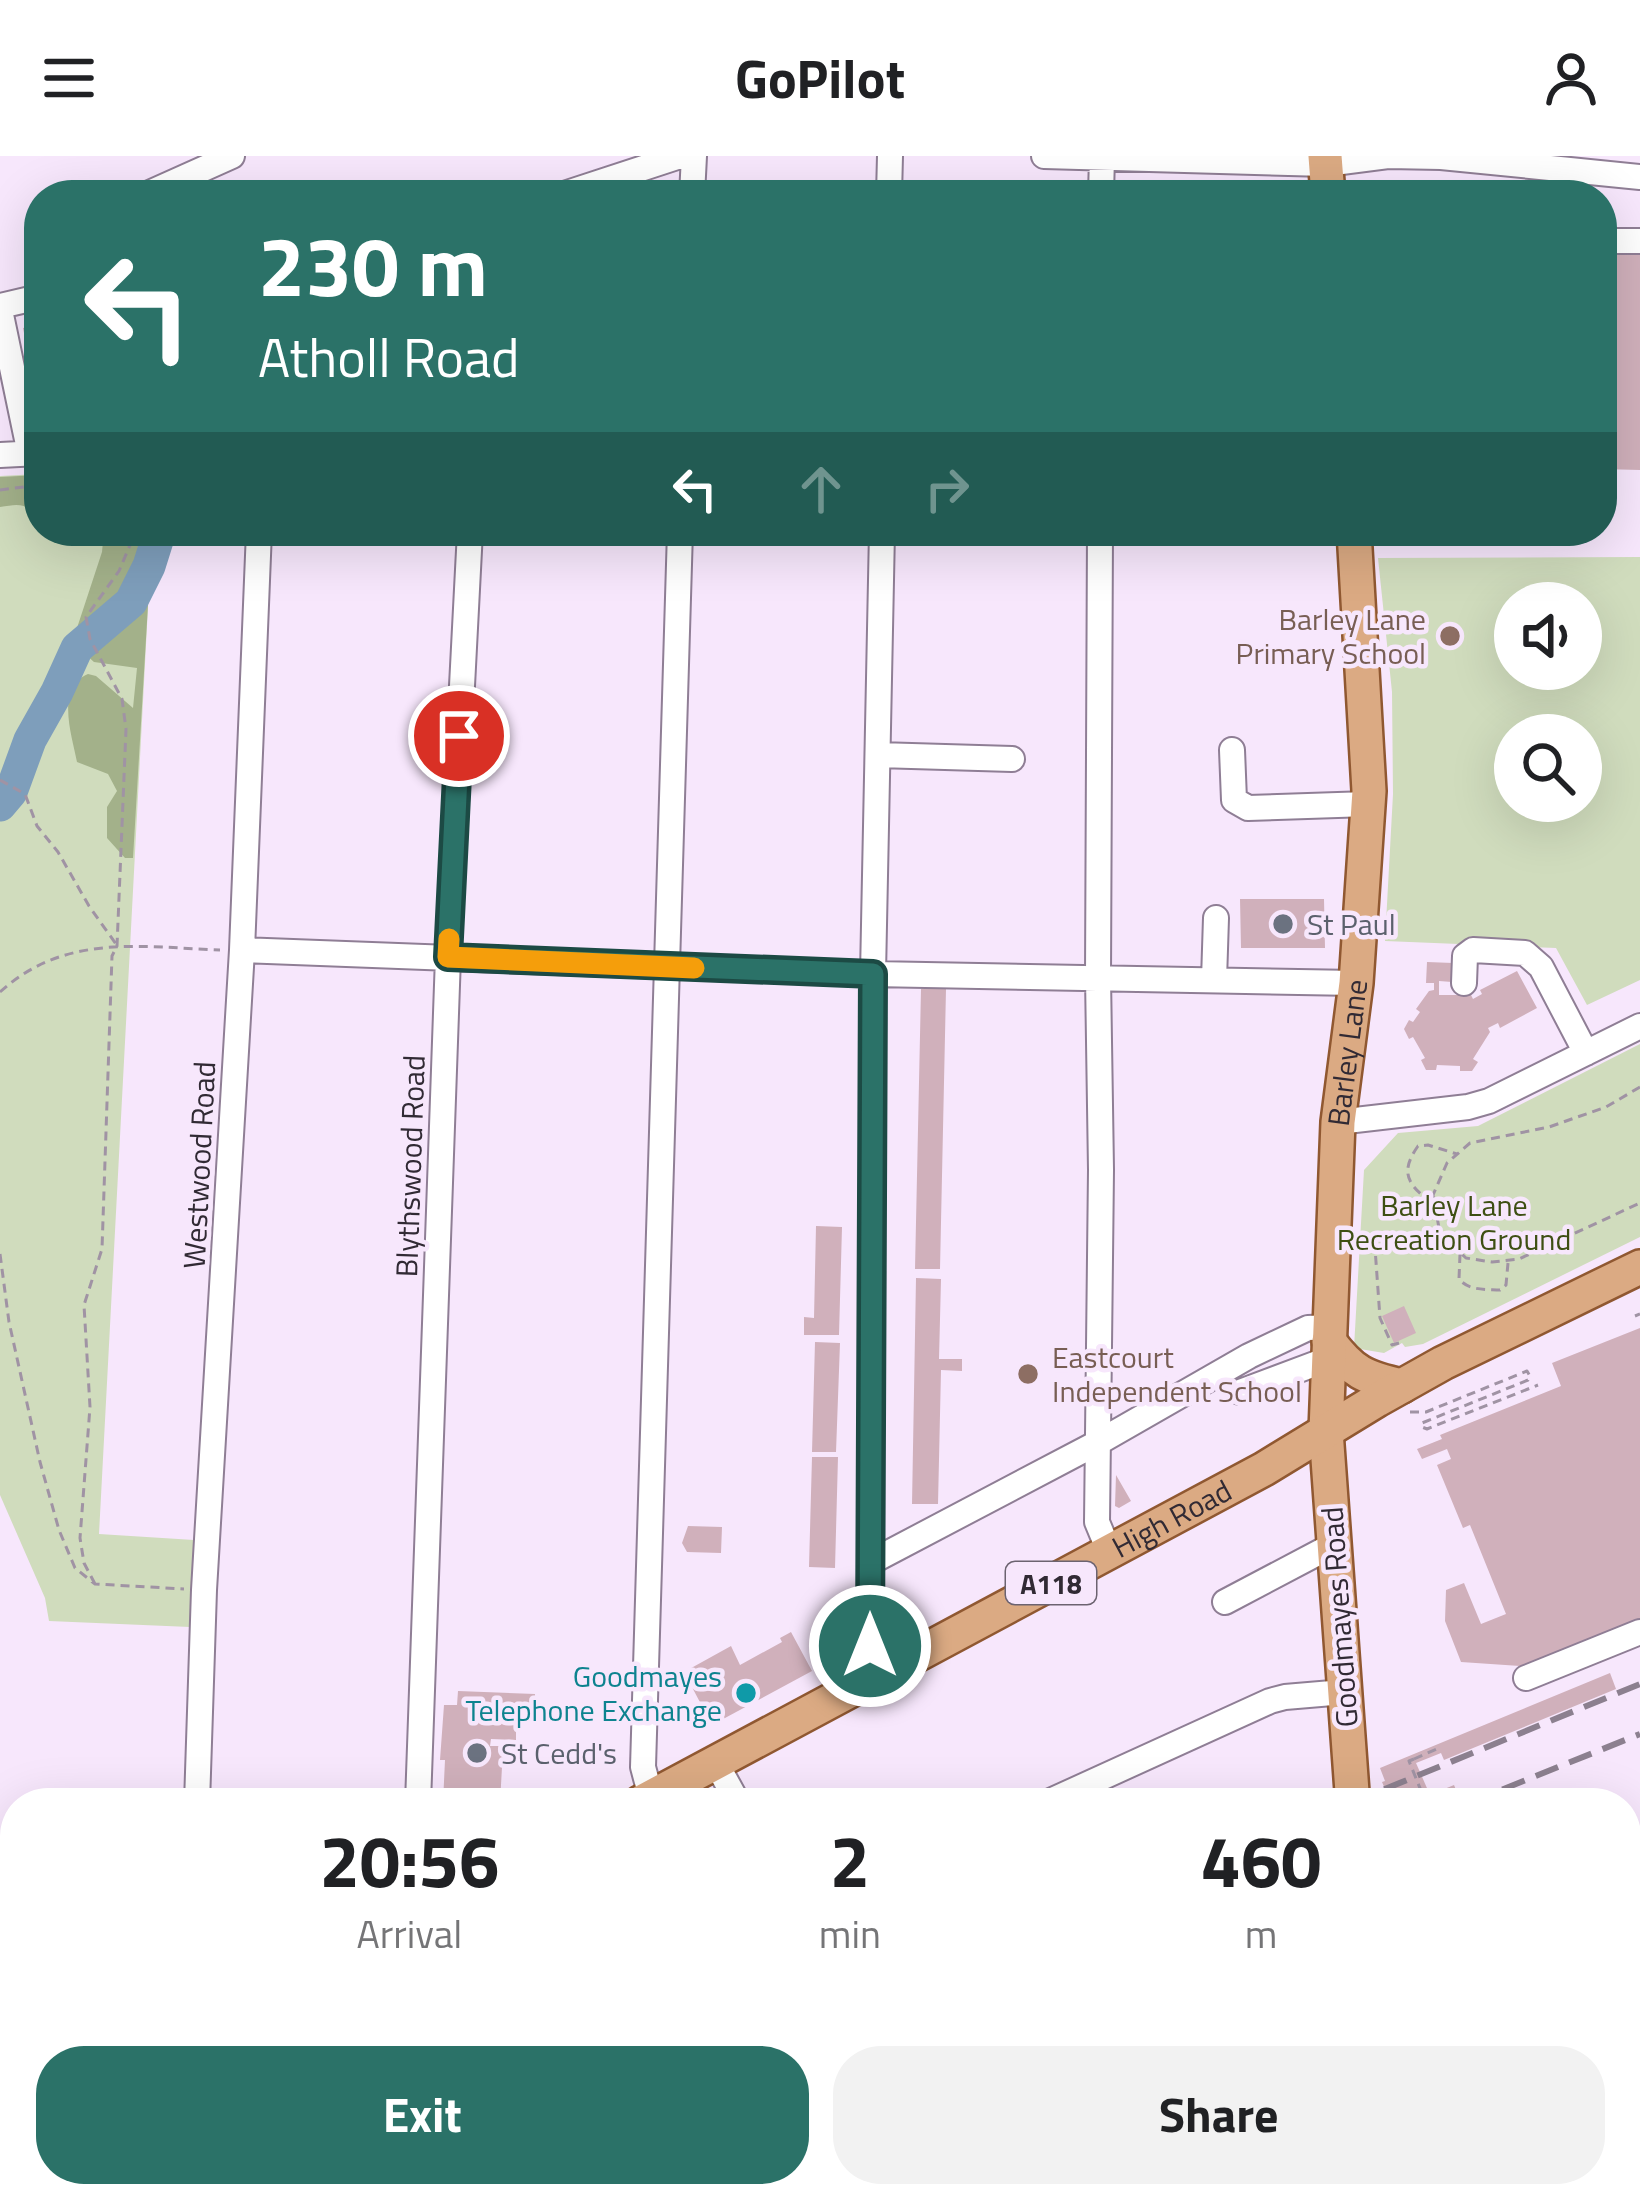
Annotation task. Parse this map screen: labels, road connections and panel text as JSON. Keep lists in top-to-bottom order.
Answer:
{
  "streets": {
    "main road": [
      "Barley Lane",
      "High Road",
      "A118",
      "Goodmayes Road"
    ],
    "street": ["Westwood Road", "Blythswood Road"]
  },
  "crossings": [
    ["Barley Lane", "High Road"],
    ["Barley Lane", "Goodmayes Road"],
    ["High Road", "Goodmayes Road"]
  ],
  "parks": ["Barley Lane Recreation Ground"],
  "places": [
    "Barley Lane Primary School",
    "St Paul",
    "Eastcourt Independent School",
    "Goodmayes Telephone Exchange",
    "St Cedd's"
  ],
  "page": {
    "header": "GoPilot",
    "turn": ["230 m", "Atholl Road"],
    "eta": [
      "20:56",
      "Arrival",
      "2",
      "min",
      "460",
      "m"
    ],
    "buttons": ["Exit", "Share"]
  }
}
